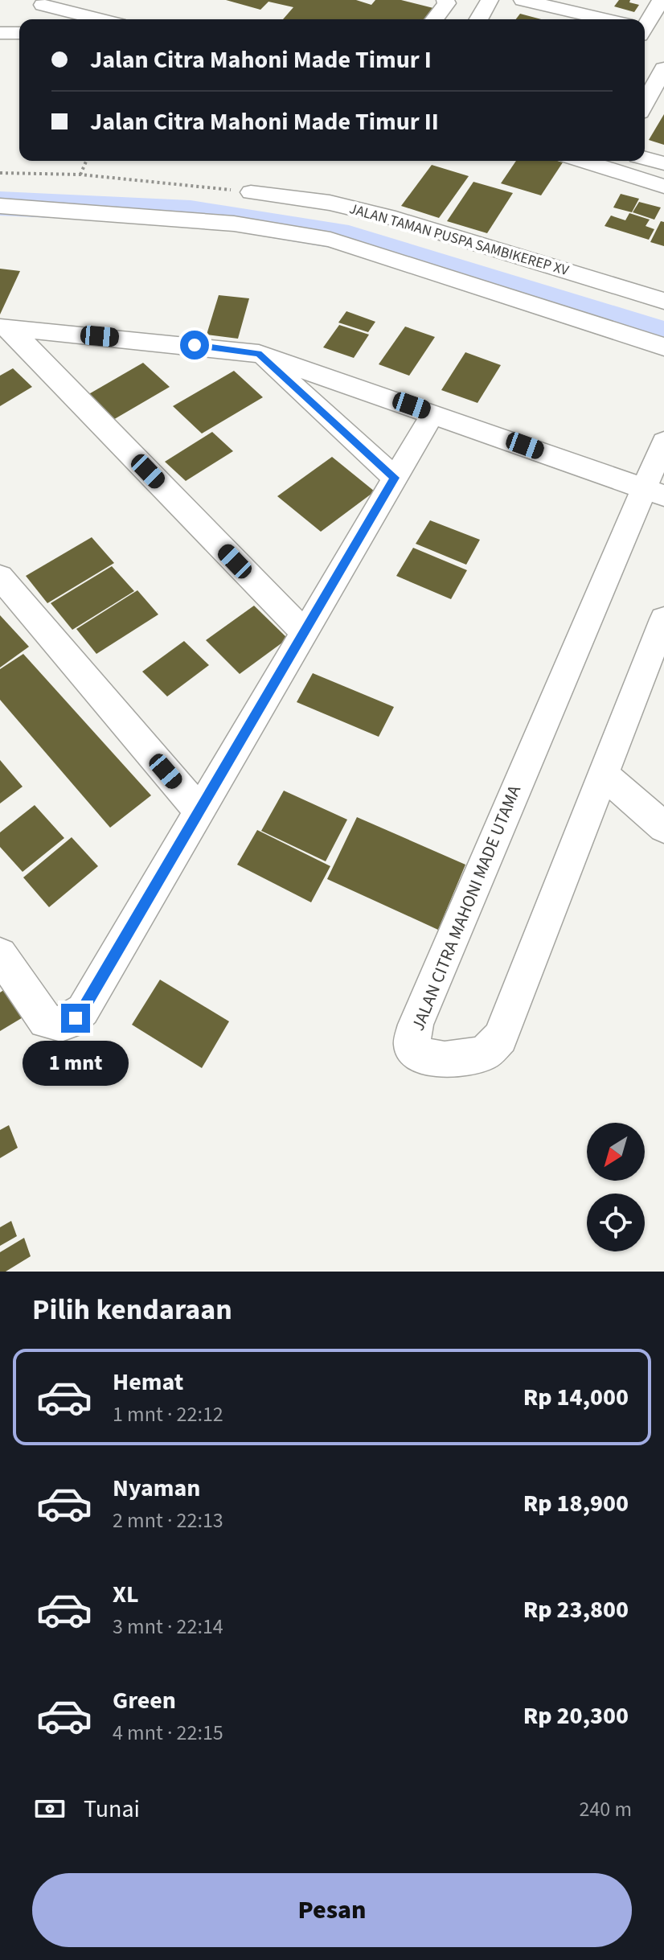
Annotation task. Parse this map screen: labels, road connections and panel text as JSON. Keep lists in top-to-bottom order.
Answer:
{
  "streets": {
    "street": ["JALAN TAMAN PUSPA SAMBIKEREP XV", "JALAN CITRA MAHONI MADE UTAMA"]
  },
  "north": "bottom left",
  "page": {
    "banner": ["Jalan Citra Mahoni Made Timur I", "Jalan Citra Mahoni Made Timur II"],
    "bubble": "1 mnt",
    "heading": "Pilih kendaraan",
    "list": [
      {
        "name": "Hemat",
        "note": "1 mnt · 22:12",
        "value": "Rp 14,000"
      },
      {
        "name": "Nyaman",
        "note": "2 mnt · 22:13",
        "value": "Rp 18,900"
      },
      {
        "name": "XL",
        "note": "3 mnt · 22:14",
        "value": "Rp 23,800"
      },
      {
        "name": "Green",
        "note": "4 mnt · 22:15",
        "value": "Rp 20,300"
      }
    ],
    "pay": ["Tunai", "240 m"],
    "buttons": "Pesan"
  }
}
